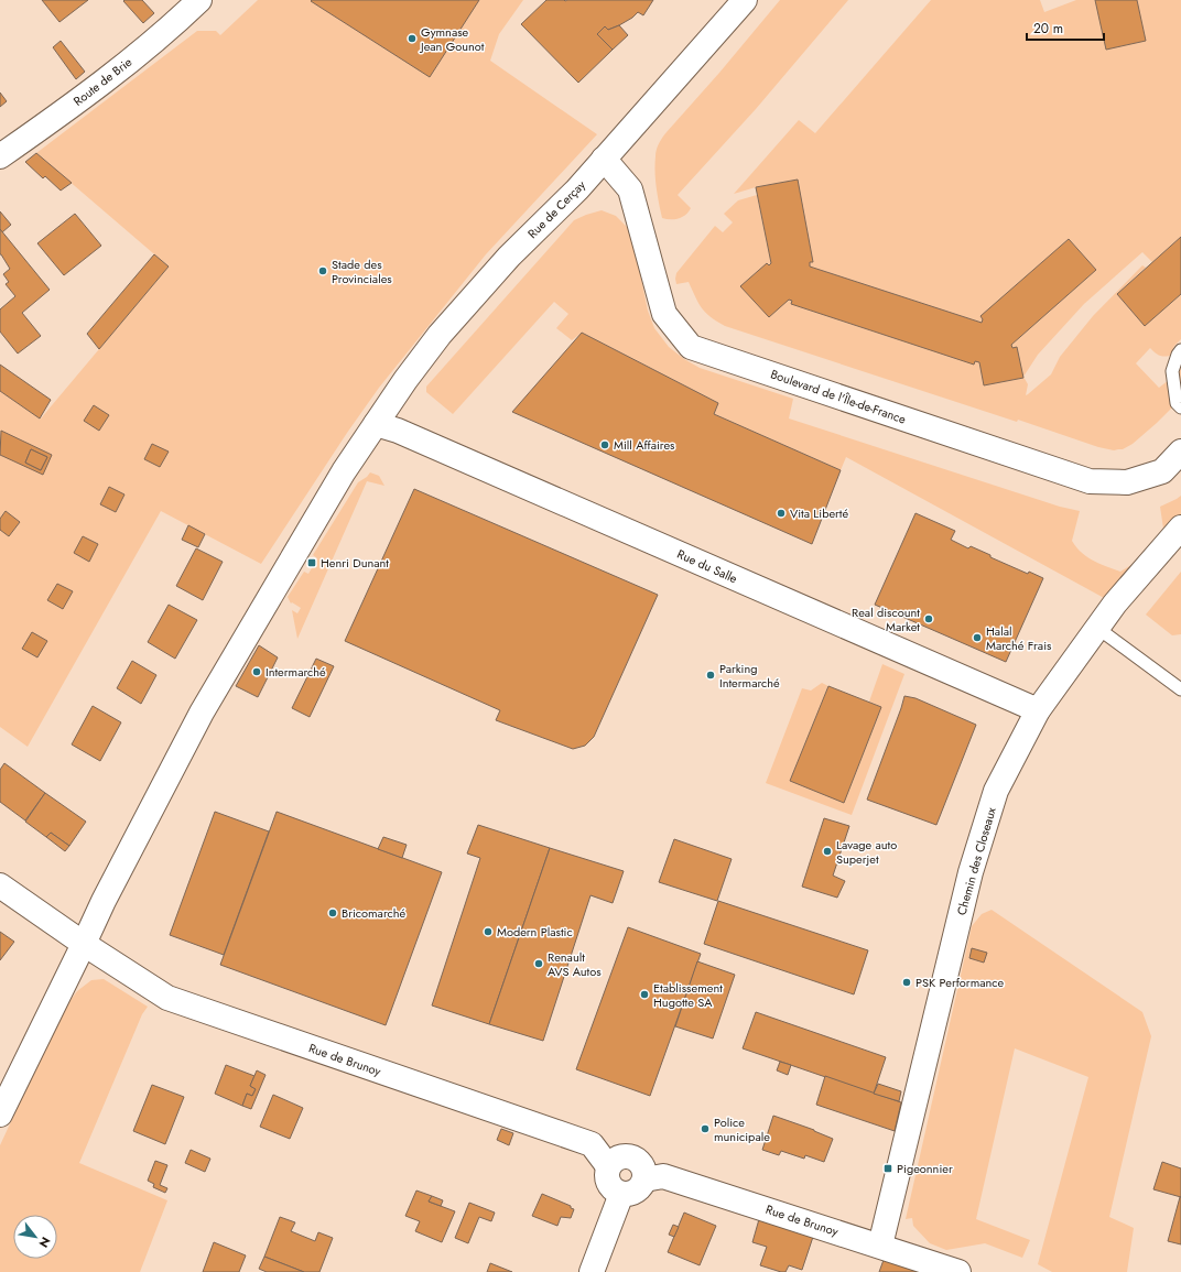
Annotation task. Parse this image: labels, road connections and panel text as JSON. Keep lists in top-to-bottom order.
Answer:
{
  "streets": {
    "street": [
      "Route de Brie",
      "Rue de Cerçay",
      "Boulevard de l'Île-de-France",
      "Rue du Salle",
      "Chemin des Closeaux",
      "Rue de Brunoy"
    ]
  },
  "crossings": [
    ["Rue de Cerçay", "Boulevard de l'Île-de-France"],
    ["Rue de Cerçay", "Rue du Salle"],
    ["Rue de Cerçay", "Rue de Brunoy"],
    ["Rue du Salle", "Chemin des Closeaux"],
    ["Chemin des Closeaux", "Rue de Brunoy"]
  ],
  "places": {
    "other": [
      "Gymnase Jean Gounot",
      "Stade des Provinciales",
      "Mill Affaires",
      "Vita Liberté",
      "Real discount Market",
      "Halal Marché Frais",
      "Intermarché",
      "Parking Intermarché",
      "Lavage auto Superjet",
      "Bricomarché",
      "Modern Plastic",
      "Renault AVS Autos",
      "PSK Performance",
      "Etablissement Hugotte SA",
      "Police municipale"
    ],
    "transit": ["Henri Dunant", "Pigeonnier"]
  },
  "scale_bar": "20 m",
  "north": "bottom right"
}
